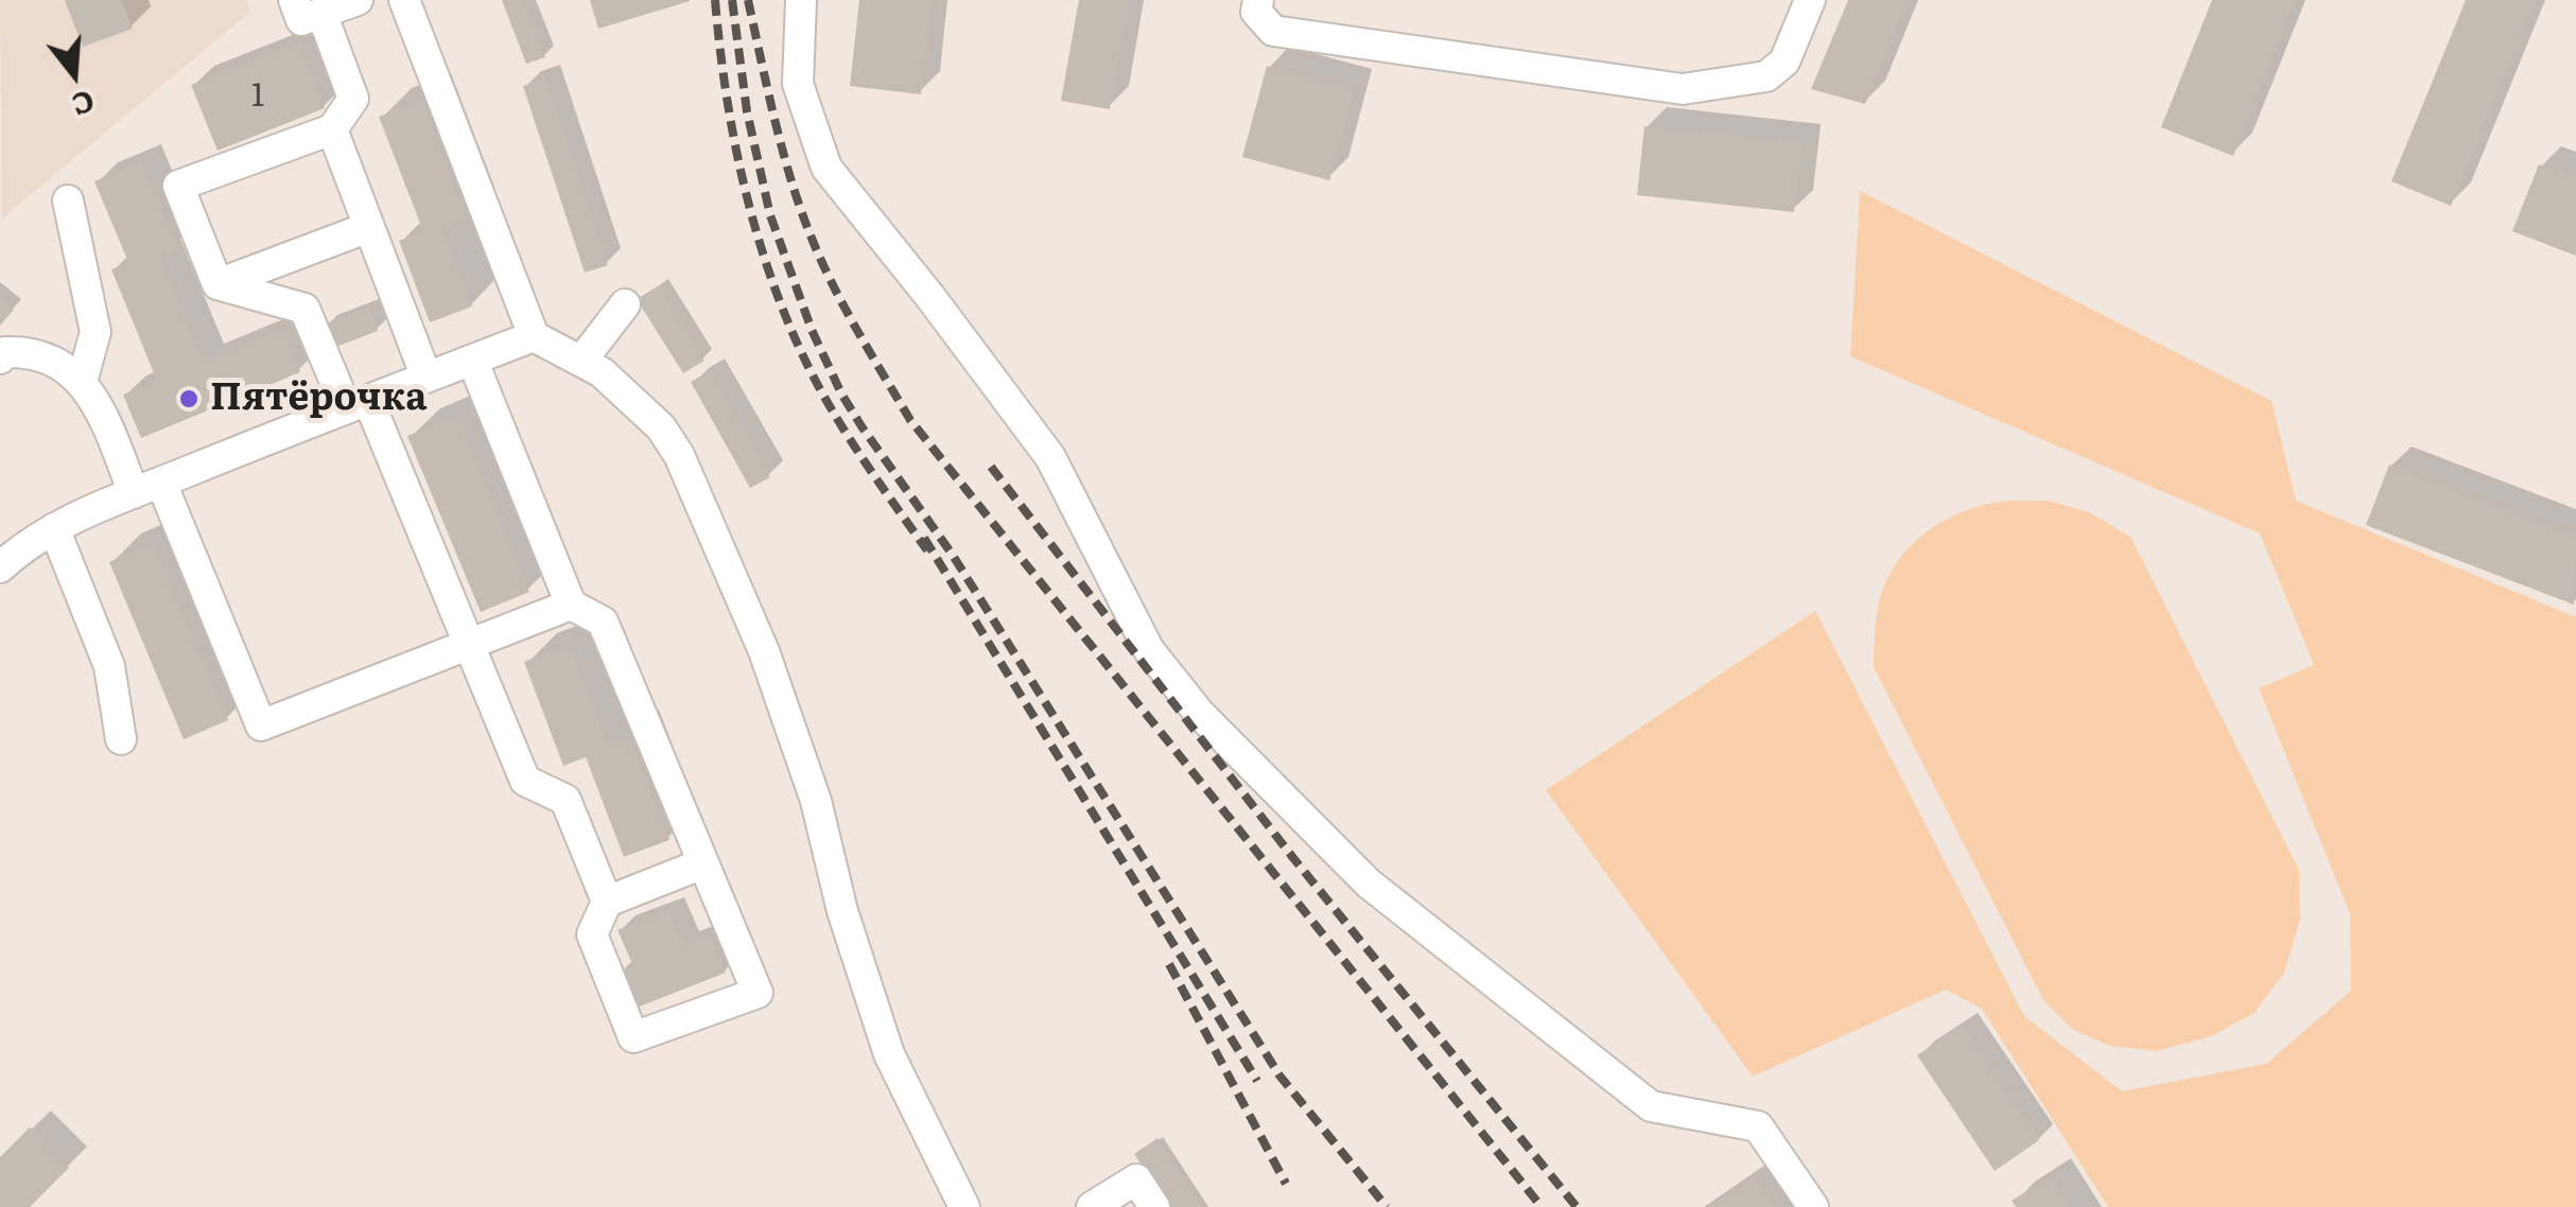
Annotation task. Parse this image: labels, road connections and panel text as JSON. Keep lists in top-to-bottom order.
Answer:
{
  "places": ["Пятёрочка"],
  "house_numbers": ["1"],
  "north": "bottom"
}
